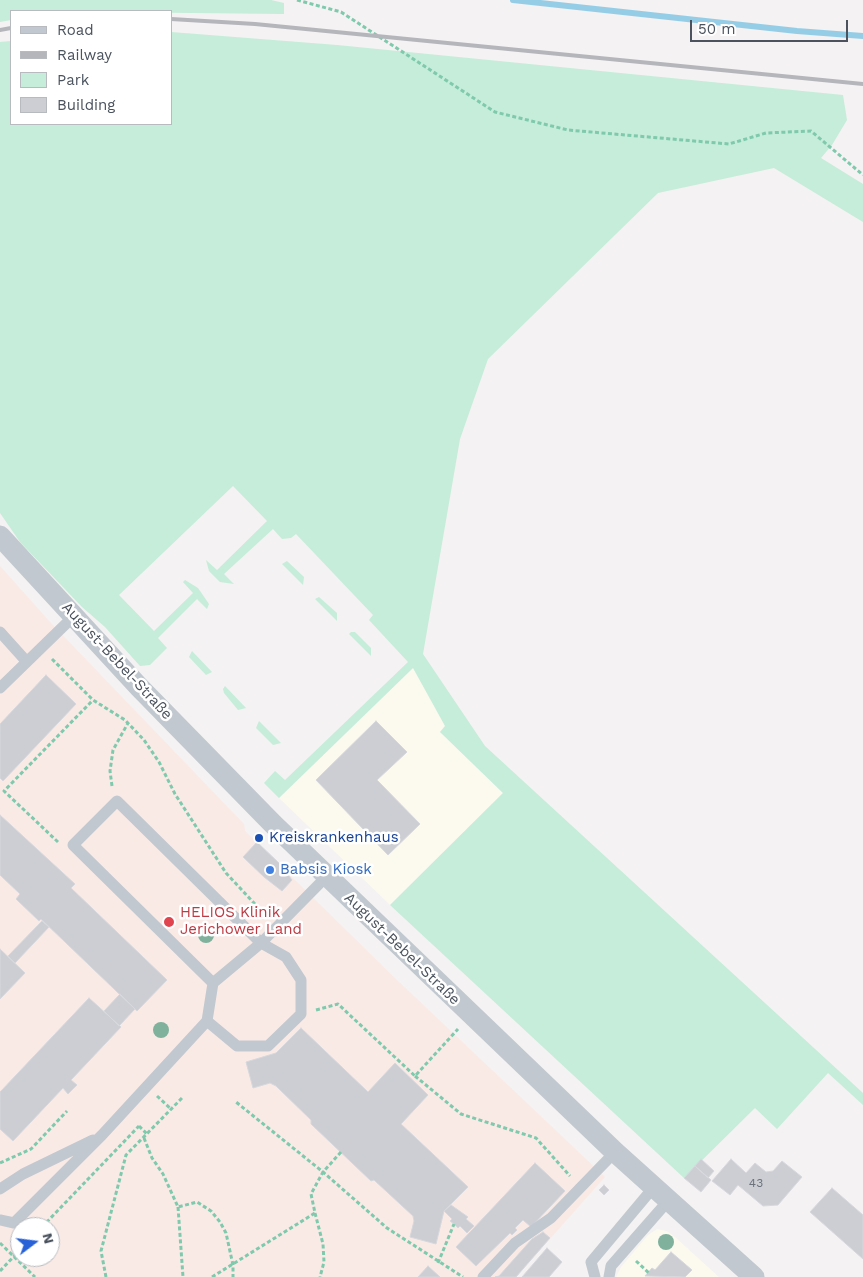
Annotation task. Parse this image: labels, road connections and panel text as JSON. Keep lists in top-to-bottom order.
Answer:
{
  "streets": {
    "street": ["August-Bebel-Straße"]
  },
  "places": ["Kreiskrankenhaus", "Babsis Kiosk", "HELIOS Klinik Jerichower Land"],
  "house_numbers": ["43"],
  "legend": [
    "Road",
    "Railway",
    "Park",
    "Building"
  ],
  "scale_bar": "50 m",
  "north": "right"
}
